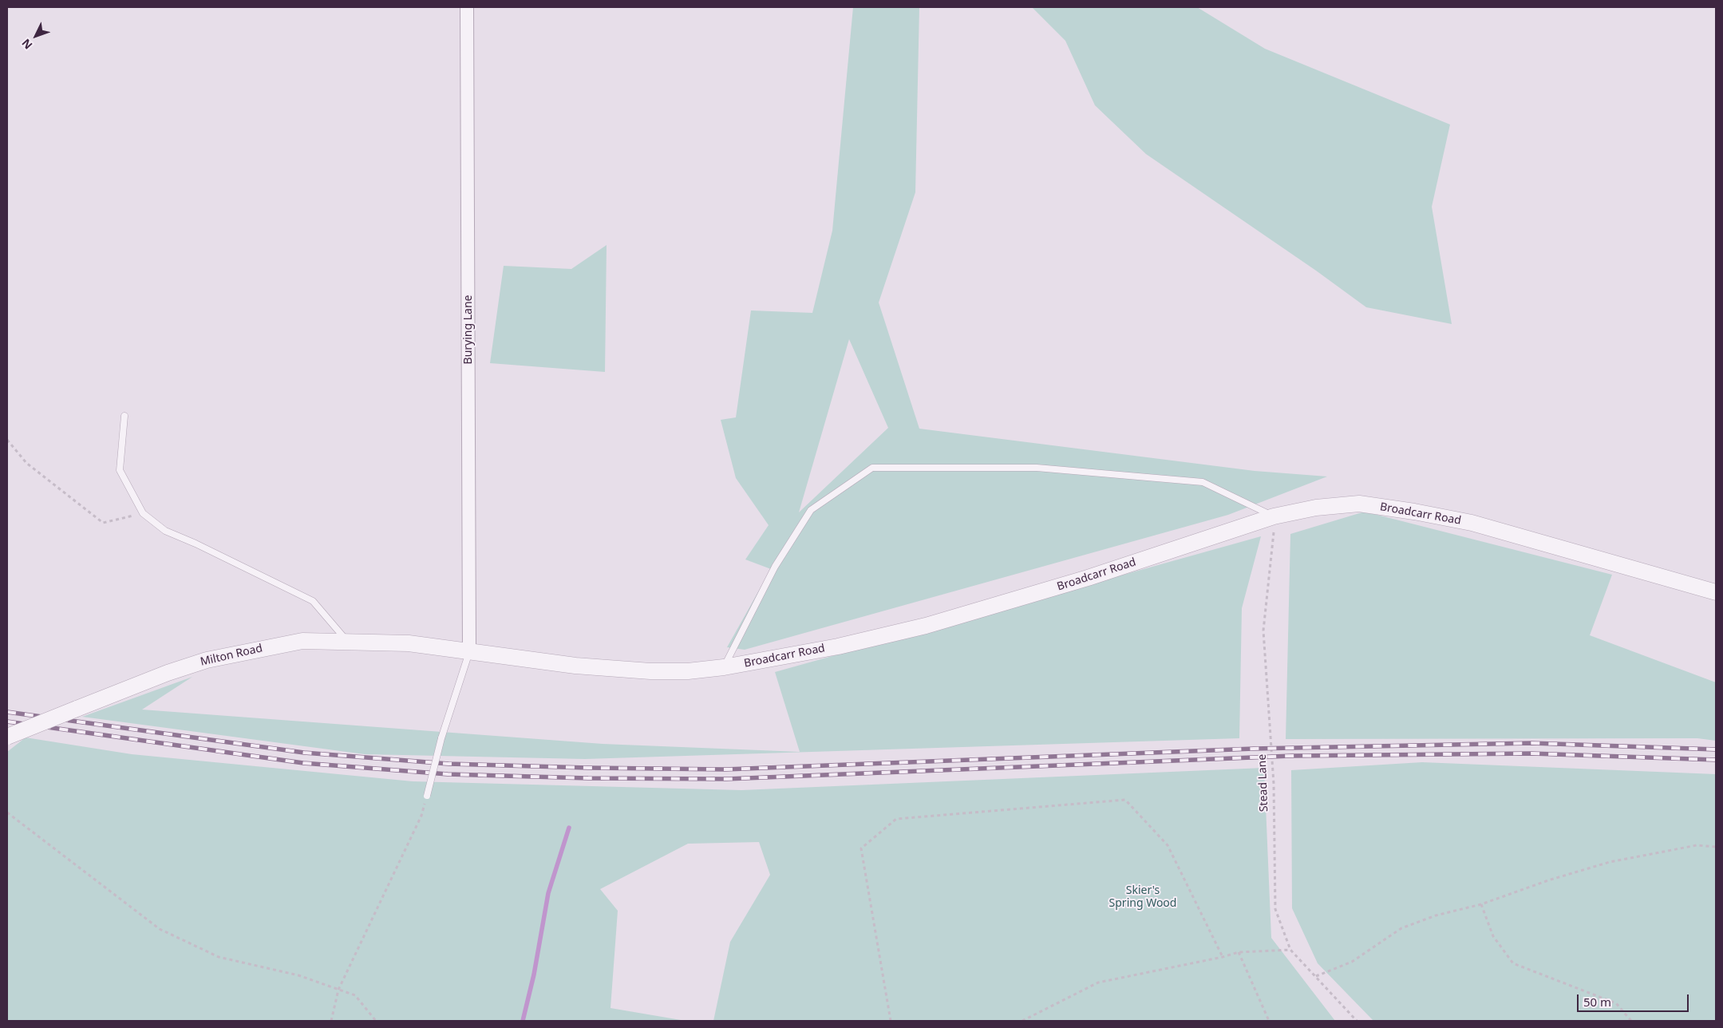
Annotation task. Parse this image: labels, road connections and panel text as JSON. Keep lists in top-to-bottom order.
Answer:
{
  "streets": {
    "street": ["Burying Lane", "Broadcarr Road", "Milton Road"],
    "path": ["Stead Lane"]
  },
  "crossings": [
    ["Burying Lane", "Broadcarr Road"],
    ["Burying Lane", "Milton Road"],
    ["Broadcarr Road", "Milton Road"],
    ["Broadcarr Road", "Stead Lane"]
  ],
  "parks": ["Skier's Spring Wood"],
  "scale_bar": "50 m",
  "north": "bottom left"
}
